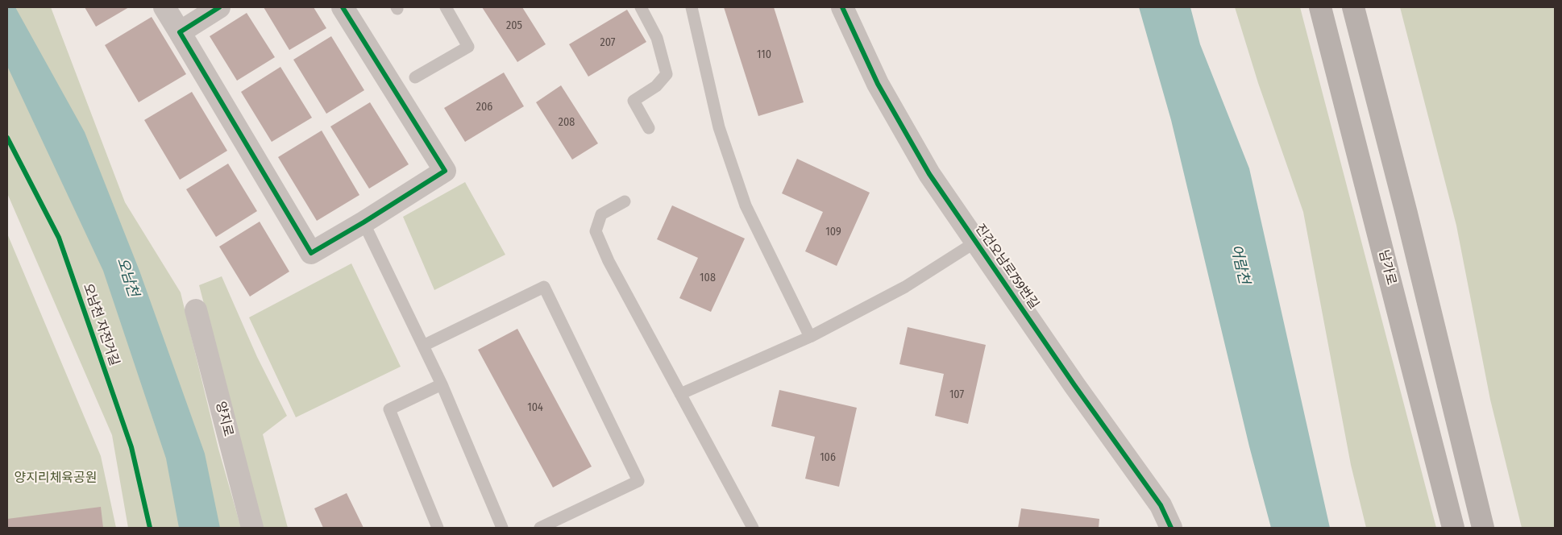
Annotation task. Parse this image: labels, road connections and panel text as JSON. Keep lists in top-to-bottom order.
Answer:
{
  "streets": {
    "main road": ["남가로"],
    "street": ["진건오남로759번길", "양지로"],
    "cycle path": ["오남천 자전거길"]
  },
  "water": ["어람천", "오남천"],
  "parks": ["양지리체육공원"],
  "house_numbers": [
    "205",
    "207",
    "110",
    "206",
    "208",
    "109",
    "108",
    "107",
    "104",
    "106"
  ]
}
